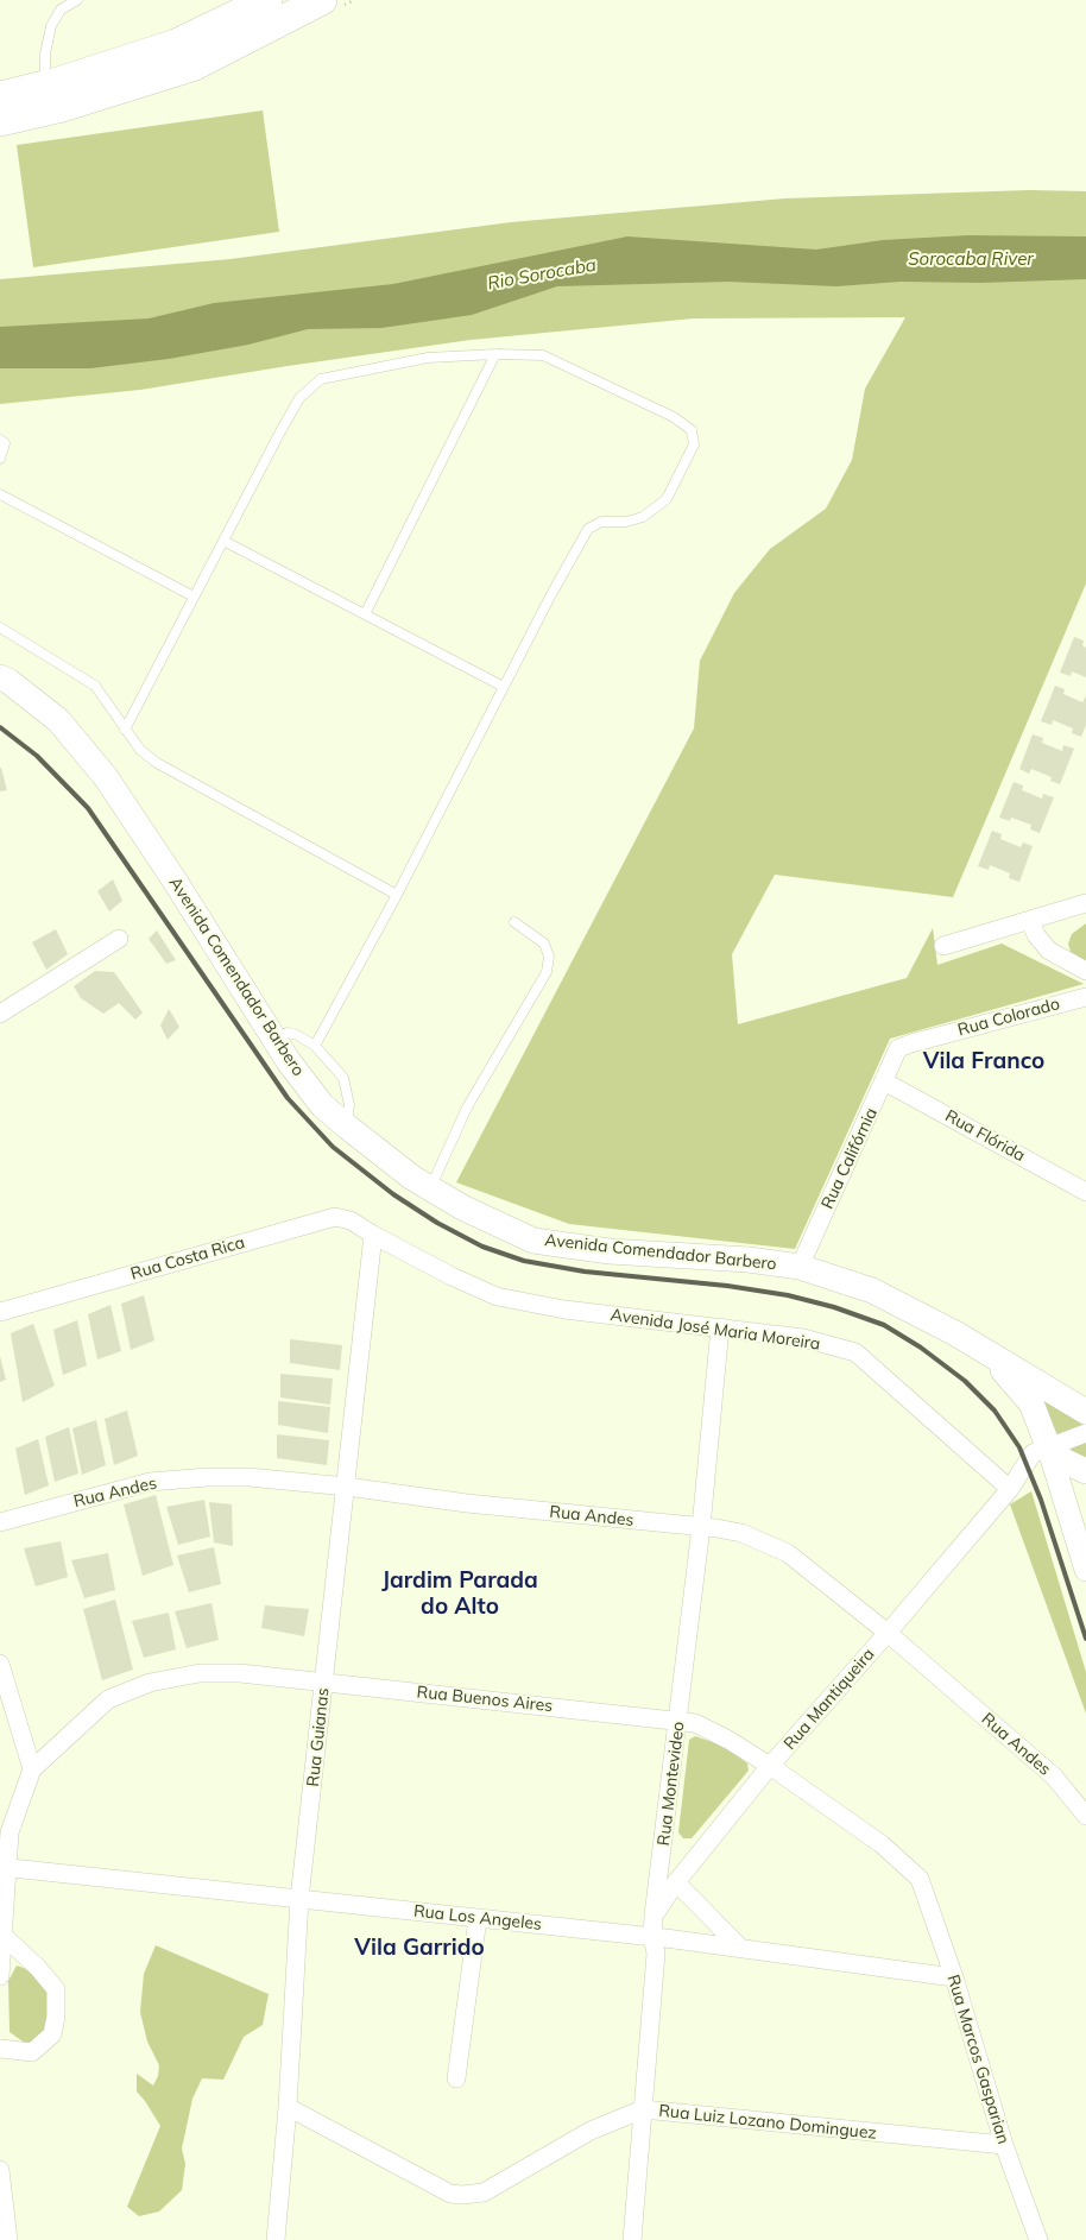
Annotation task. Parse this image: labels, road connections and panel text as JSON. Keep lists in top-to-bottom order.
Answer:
{
  "streets": {
    "main road": ["Avenida Comendador Barbero"],
    "street": [
      "Rua Colorado",
      "Rua Flórida",
      "Rua Califórnia",
      "Rua Costa Rica",
      "Avenida José Maria Moreira",
      "Rua Andes",
      "Rua Buenos Aires",
      "Rua Mantiqueira",
      "Rua Guianas",
      "Rua Montevideo",
      "Rua Los Angeles",
      "Rua Marcos Gasparian",
      "Rua Luiz Lozano Dominguez"
    ]
  },
  "crossings": [
    ["Avenida Comendador Barbero", "Rua Califórnia"],
    ["Rua Colorado", "Rua Califórnia"],
    ["Rua Flórida", "Rua Califórnia"],
    ["Rua Costa Rica", "Avenida José Maria Moreira"],
    ["Rua Costa Rica", "Rua Guianas"],
    ["Avenida José Maria Moreira", "Rua Mantiqueira"],
    ["Avenida José Maria Moreira", "Rua Guianas"],
    ["Avenida José Maria Moreira", "Rua Montevideo"],
    ["Rua Andes", "Rua Mantiqueira"],
    ["Rua Andes", "Rua Guianas"],
    ["Rua Andes", "Rua Montevideo"],
    ["Rua Buenos Aires", "Rua Mantiqueira"],
    ["Rua Buenos Aires", "Rua Guianas"],
    ["Rua Buenos Aires", "Rua Montevideo"],
    ["Rua Buenos Aires", "Rua Marcos Gasparian"],
    ["Rua Mantiqueira", "Rua Montevideo"],
    ["Rua Guianas", "Rua Los Angeles"],
    ["Rua Guianas", "Rua Luiz Lozano Dominguez"],
    ["Rua Montevideo", "Rua Los Angeles"],
    ["Rua Montevideo", "Rua Luiz Lozano Dominguez"],
    ["Rua Los Angeles", "Rua Marcos Gasparian"],
    ["Rua Marcos Gasparian", "Rua Luiz Lozano Dominguez"]
  ],
  "districts": ["Vila Franco", "Jardim Parada do Alto", "Vila Garrido"],
  "water": ["Sorocaba River", "Rio Sorocaba"]
}
